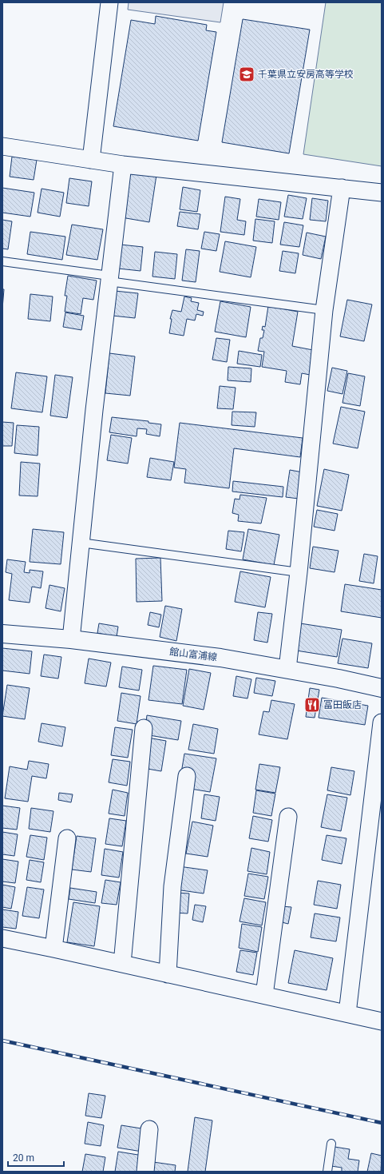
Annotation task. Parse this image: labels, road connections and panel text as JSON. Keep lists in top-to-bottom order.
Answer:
{
  "streets": {
    "main road": ["館山富浦線"]
  },
  "places": {
    "school or university": ["千葉県立安房高等学校"],
    "restaurant": ["冨田飯店"]
  },
  "scale_bar": "20 m"
}
